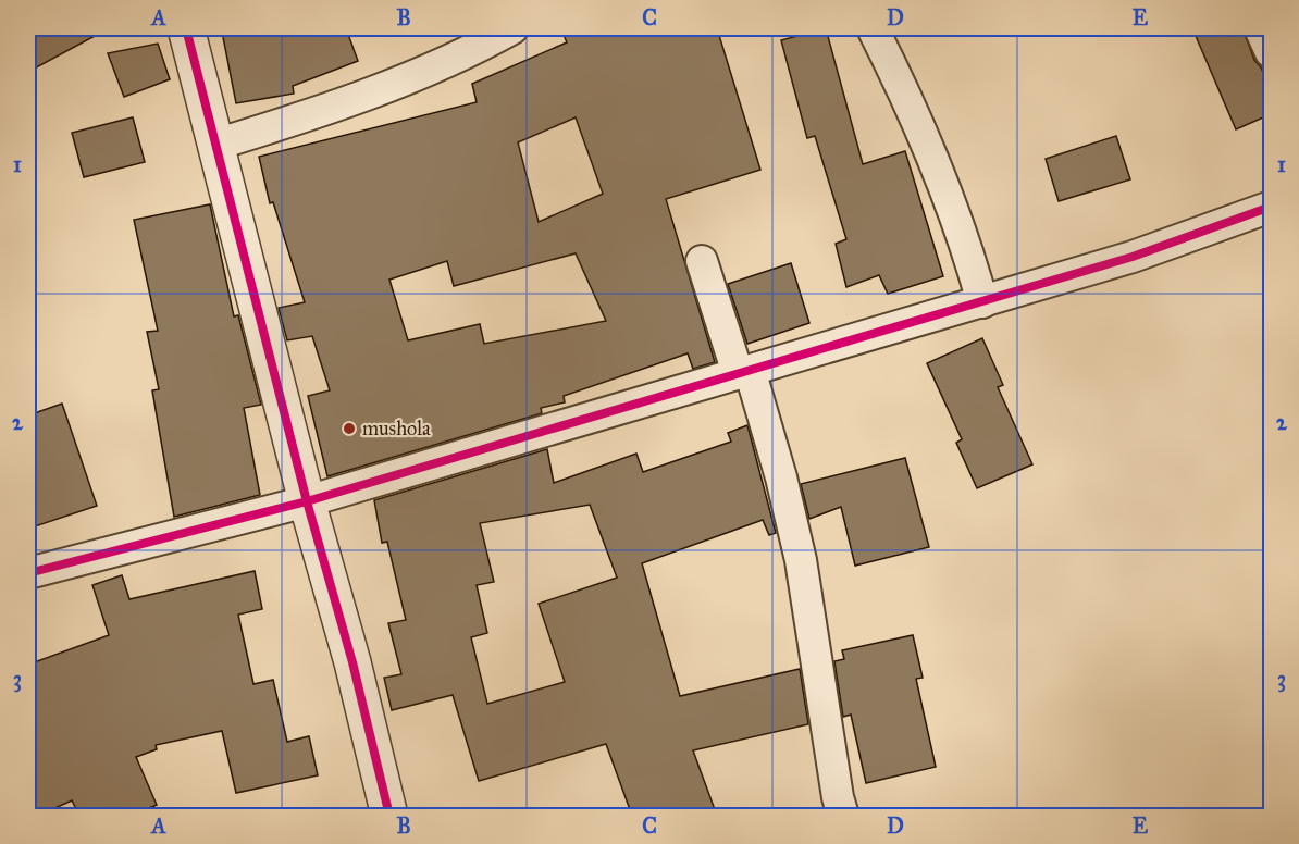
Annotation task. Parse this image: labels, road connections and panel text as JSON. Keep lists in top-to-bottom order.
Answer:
{
  "places": ["mushola"],
  "grid": {
    "columns": [
      "A",
      "B",
      "C",
      "D",
      "E"
    ],
    "rows": ["1", "2", "3"]
  }
}
